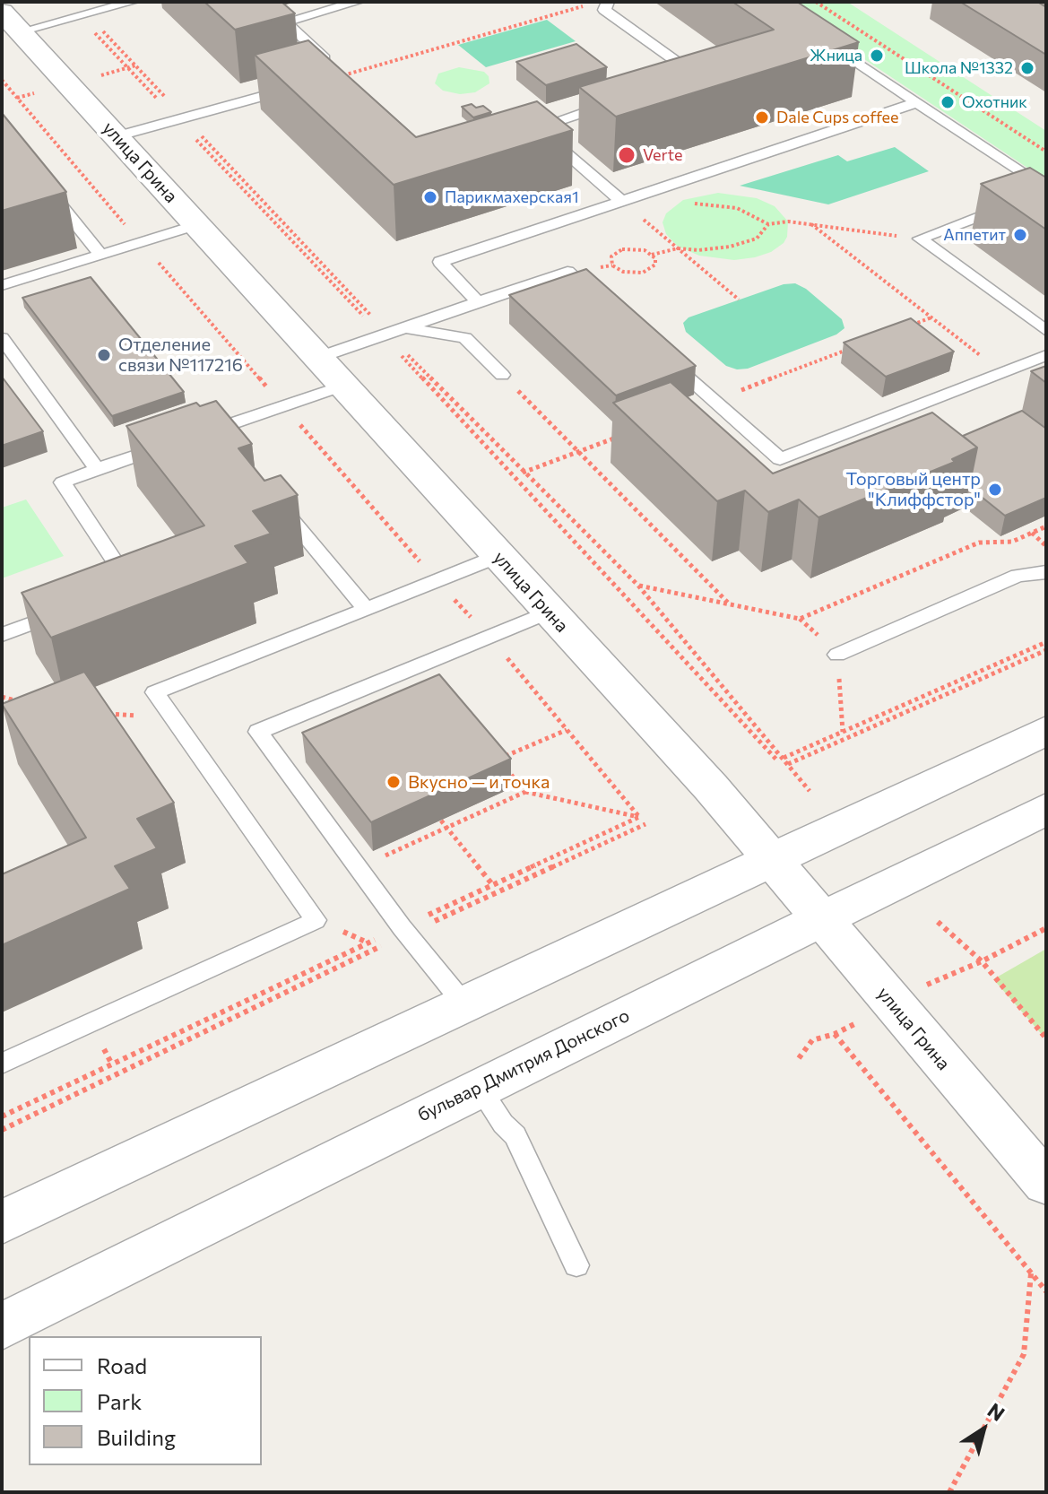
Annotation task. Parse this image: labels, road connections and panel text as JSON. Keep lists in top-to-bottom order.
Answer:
{
  "streets": {
    "street": ["улица Грина", "бульвар Дмитрия Донского"]
  },
  "crossings": [
    ["улица Грина", "бульвар Дмитрия Донского"]
  ],
  "places": [
    "Жница",
    "Школа №1332",
    "Охотник",
    "Dale Cups coffee",
    "Verte",
    "Парикмахерская1",
    "Аппетит",
    "Отделение связи №117216",
    "Торговый центр \"Клиффстор\"",
    "Вкусно — и точка"
  ],
  "legend": ["Road", "Park", "Building"],
  "north": "top right"
}
